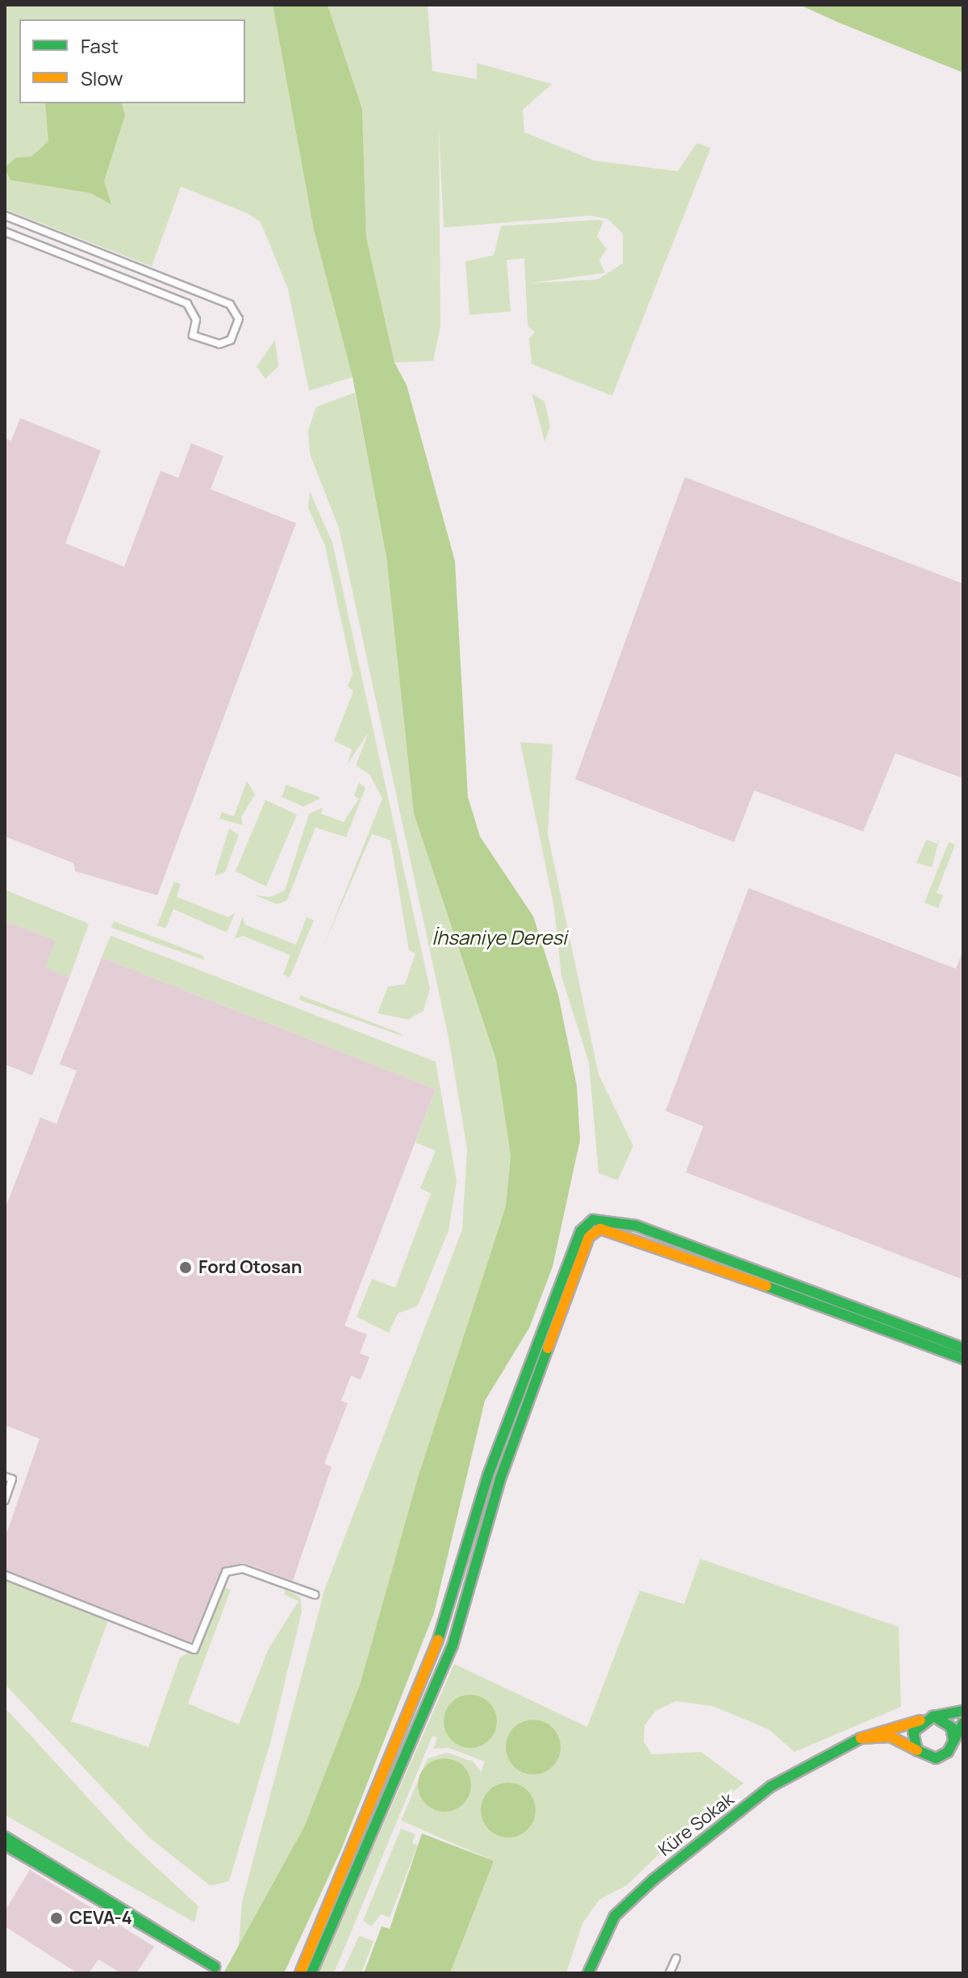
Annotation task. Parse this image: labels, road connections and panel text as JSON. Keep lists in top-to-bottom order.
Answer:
{
  "streets": {
    "main road": ["Küre Sokak"]
  },
  "water": ["İhsaniye Deresi"],
  "places": ["Ford Otosan", "CEVA-4"],
  "legend": ["Fast", "Slow"]
}
